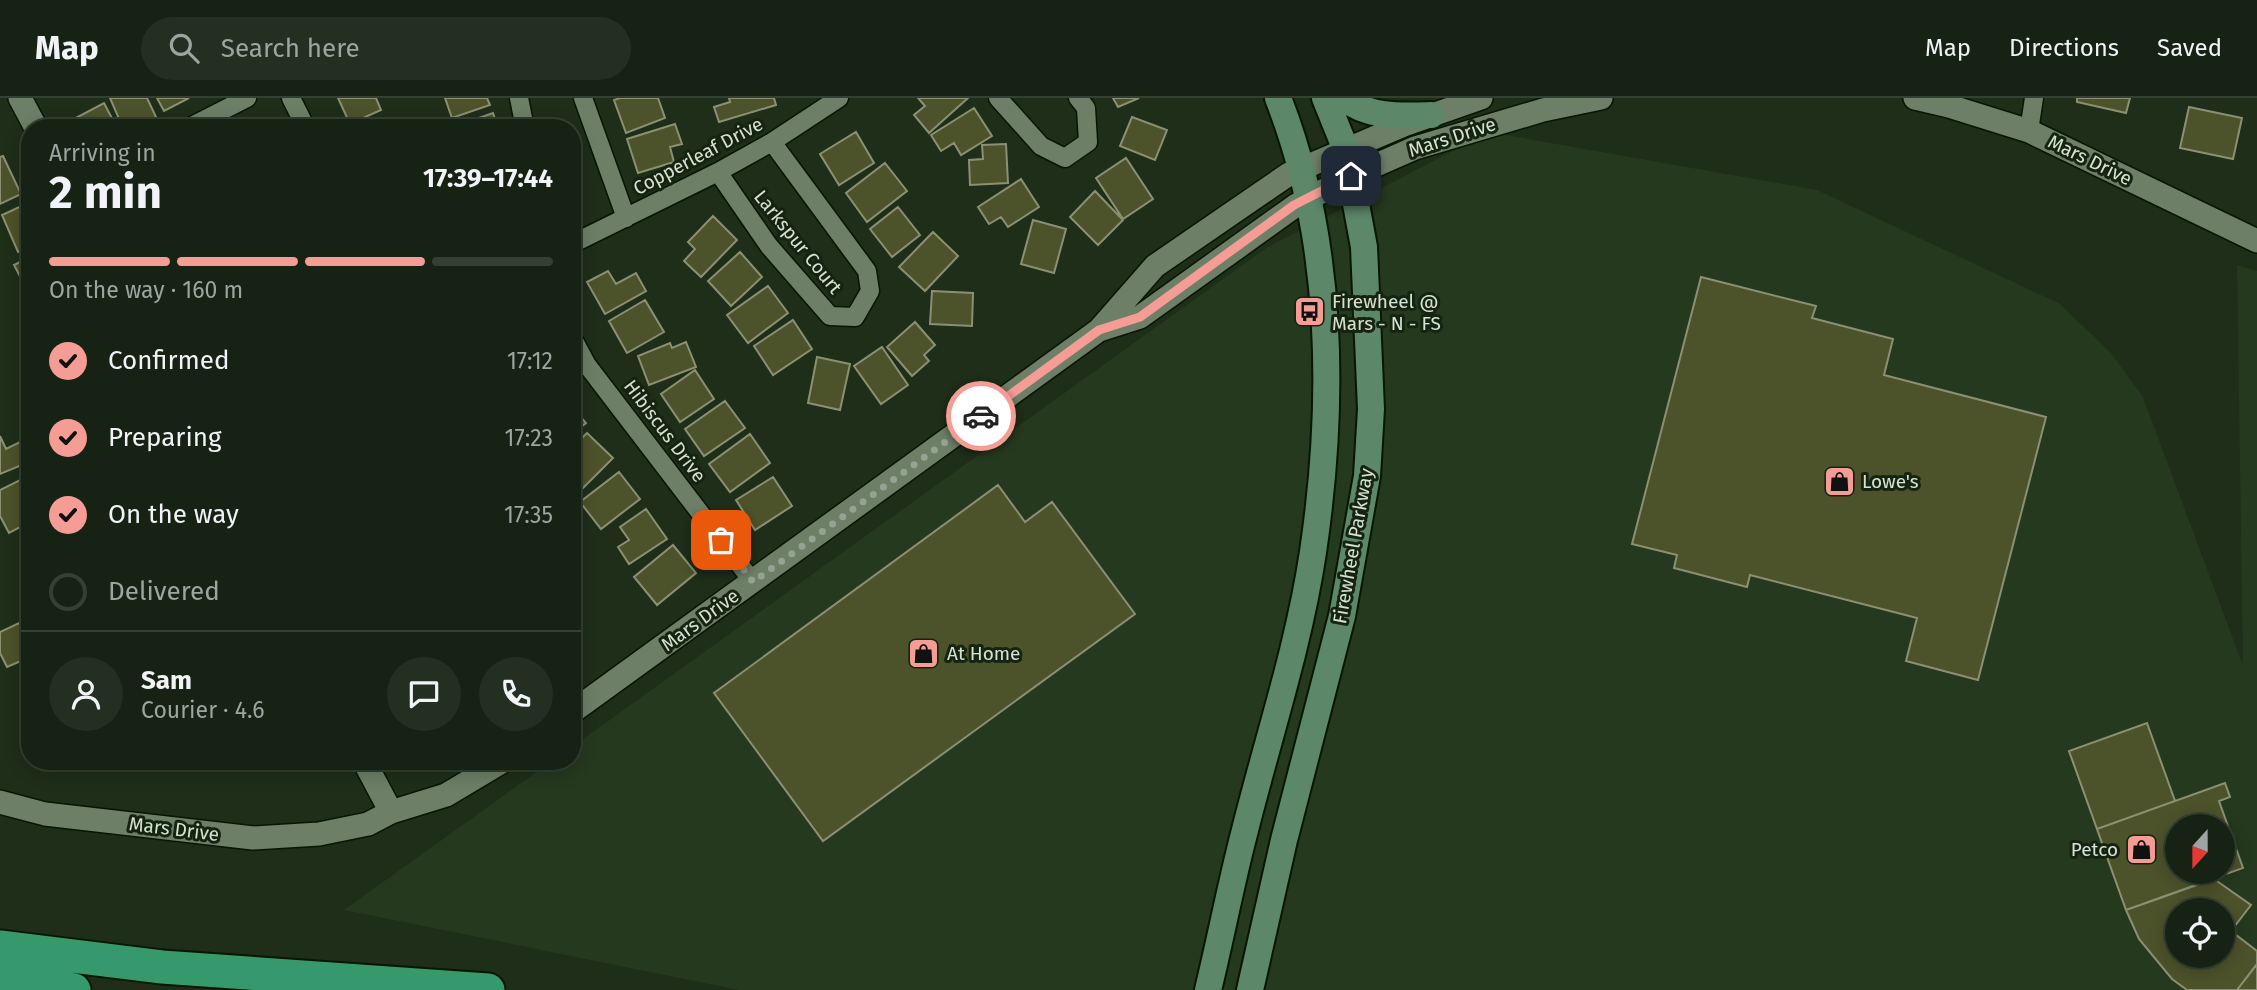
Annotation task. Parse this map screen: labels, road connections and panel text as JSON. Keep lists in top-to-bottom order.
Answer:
{
  "streets": {
    "main road": ["Firewheel Parkway"],
    "street": [
      "Mars Drive",
      "Copperleaf Drive",
      "Larkspur Court",
      "Hibiscus Drive"
    ]
  },
  "crossings": [
    ["Mars Drive", "Hibiscus Drive"],
    ["Mars Drive", "Firewheel Parkway"],
    ["Copperleaf Drive", "Larkspur Court"]
  ],
  "places": {
    "bus stop": ["Firewheel @ Mars - N - FS"],
    "shop": ["Lowe's", "At Home", "Petco"]
  },
  "north": "bottom",
  "page": {
    "header": "Map",
    "search": "Search here",
    "nav": ["Map", "Directions", "Saved"],
    "heading": ["2 min", "Arriving in", "17:39–17:44"],
    "panel": ["Sam", "Courier · 4.6"],
    "bar": "On the way · 160 m",
    "list": [
      ["Confirmed", "17:12"],
      ["Preparing", "17:23"],
      ["On the way", "17:35"],
      "Delivered"
    ]
  }
}
